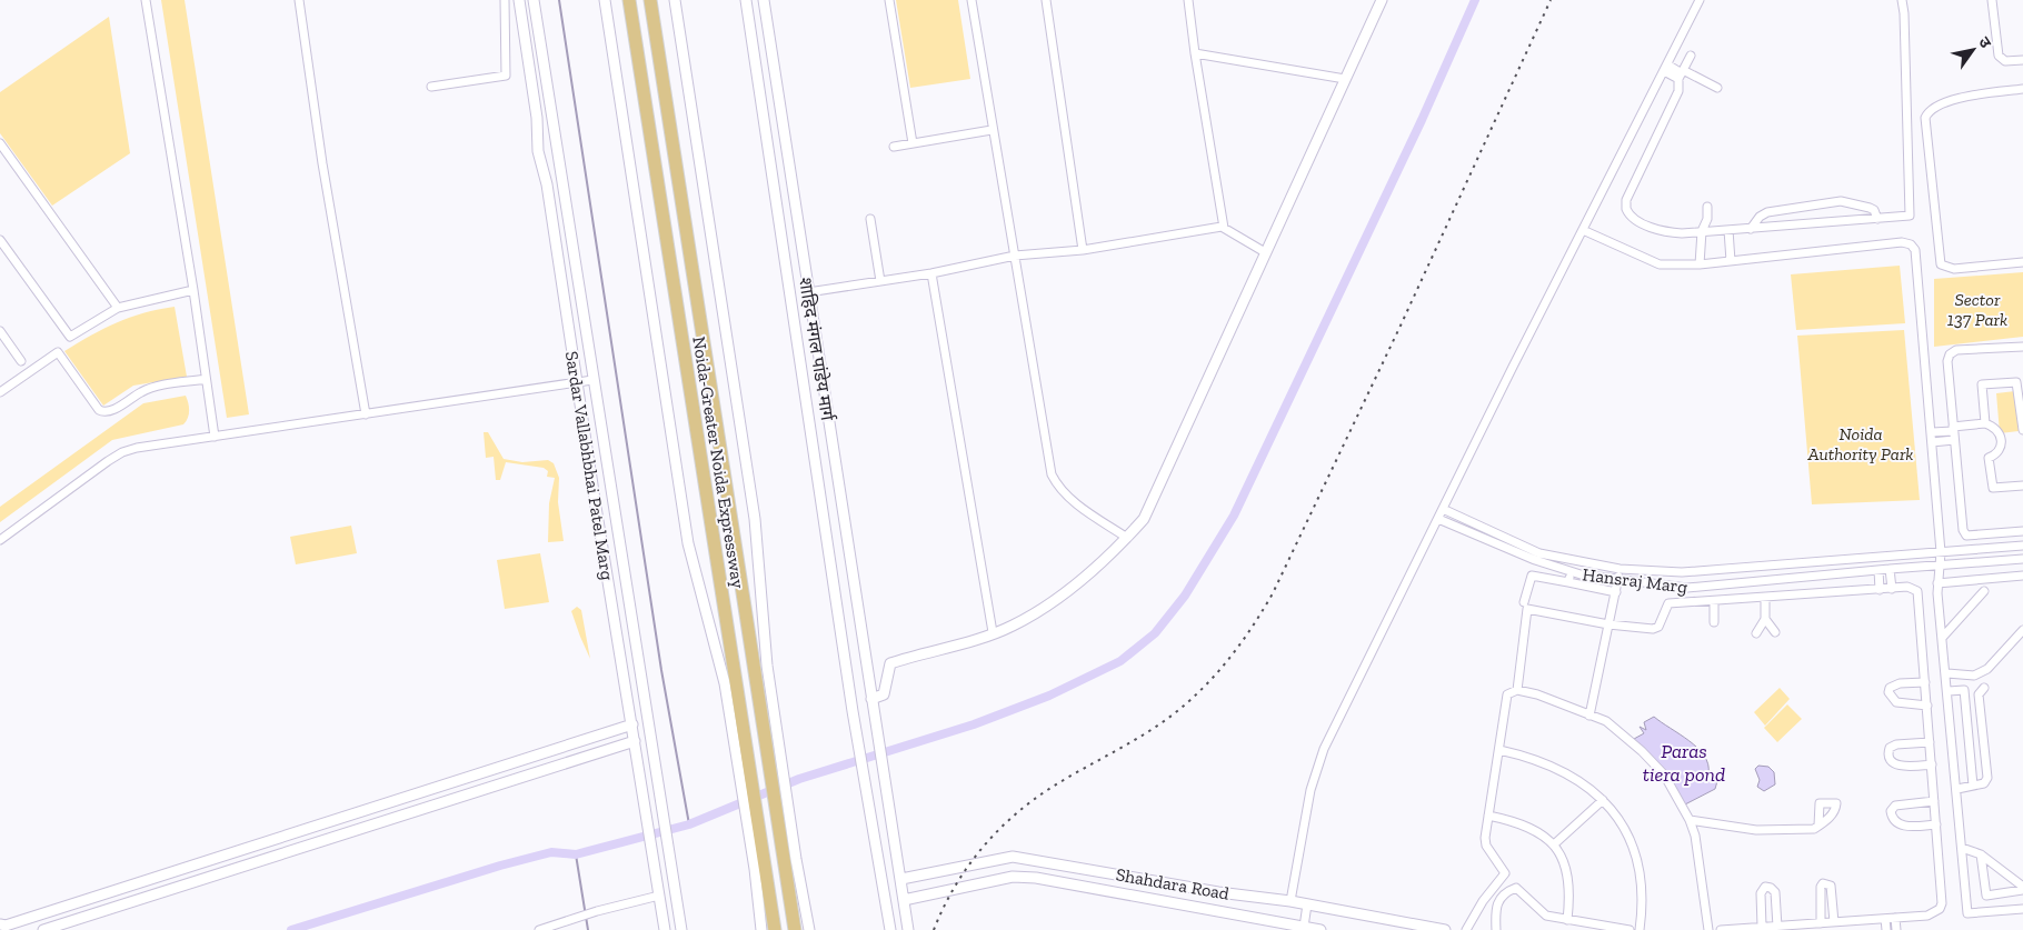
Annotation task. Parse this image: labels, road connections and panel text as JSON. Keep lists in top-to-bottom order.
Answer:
{
  "streets": {
    "highway": ["Noida-Greater Noida Expressway"],
    "street": [
      "शाहिद मंगल पांडेय मार्ग",
      "Sardar Vallabhbhai Patel Marg",
      "Hansraj Marg",
      "Shahdara Road"
    ]
  },
  "crossings": [
    ["शाहिद मंगल पांडेय मार्ग", "Shahdara Road"]
  ],
  "water": ["Paras tiera pond"],
  "parks": ["Sector 137 Park", "Noida Authority Park"],
  "north": "top right"
}
